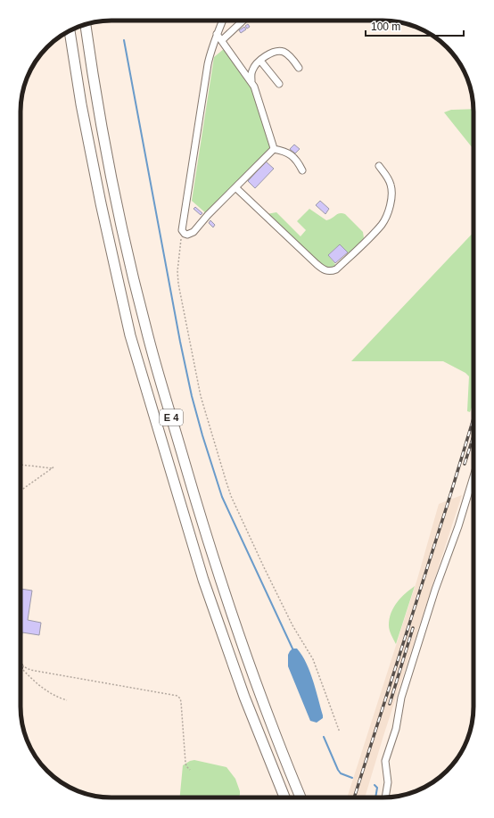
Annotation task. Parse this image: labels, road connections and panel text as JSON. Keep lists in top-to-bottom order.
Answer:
{
  "streets": {
    "highway": ["E 4"]
  },
  "scale_bar": "100 m"
}
